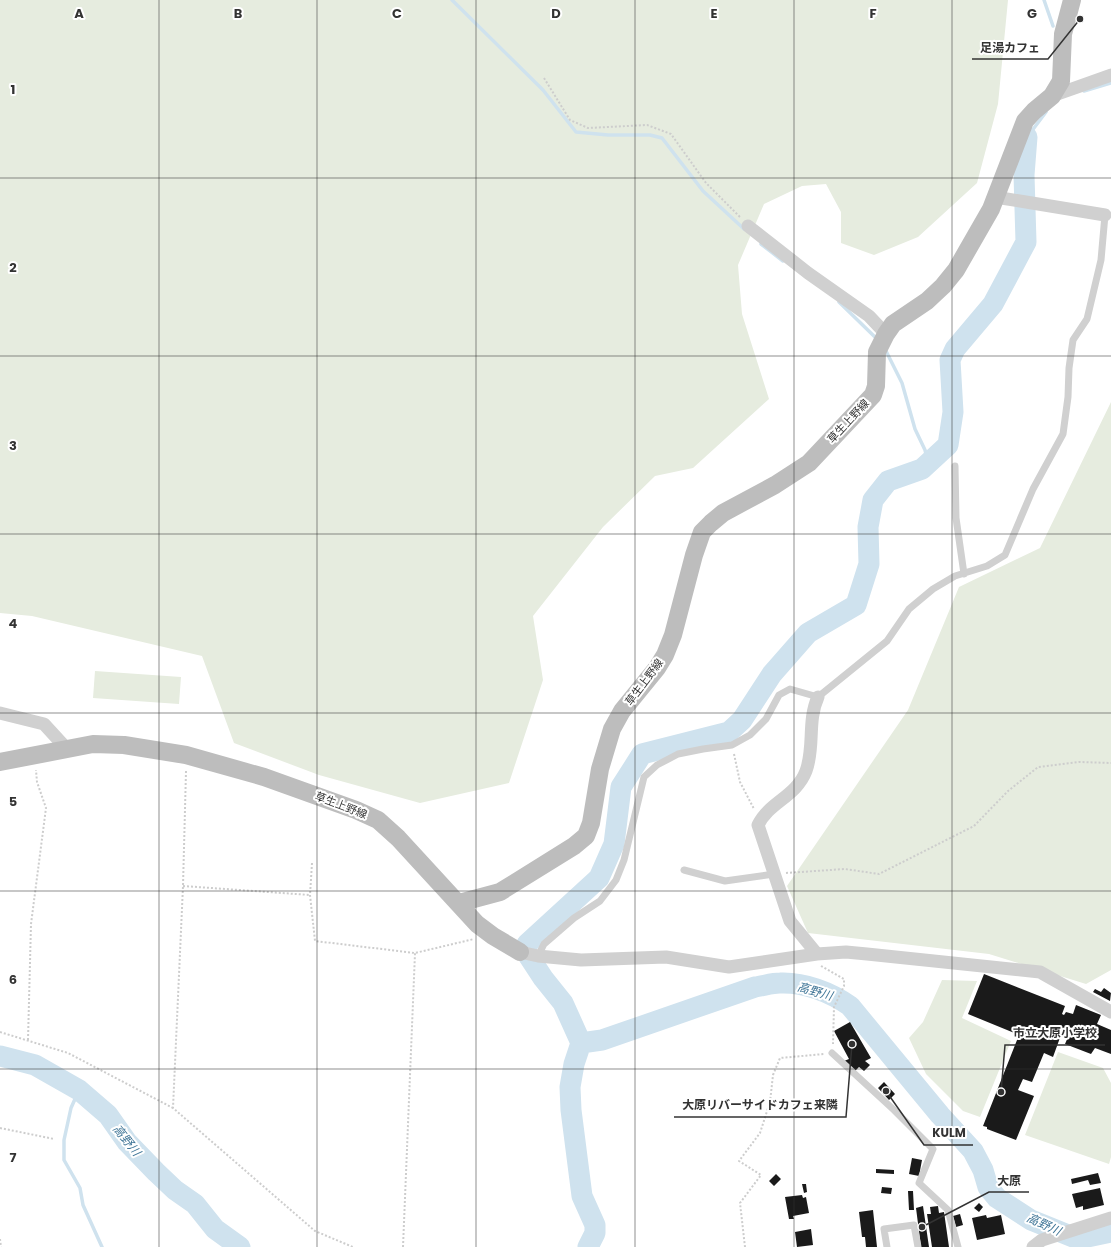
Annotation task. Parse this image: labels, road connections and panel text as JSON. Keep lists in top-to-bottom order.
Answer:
{
  "streets": {
    "main road": ["草生上野線"]
  },
  "water": ["高野川"],
  "places": [
    "足湯カフェ",
    "大原リバーサイドカフェ来隣",
    "KULM",
    "市立大原小学校",
    "大原"
  ],
  "grid": {
    "columns": [
      "A",
      "B",
      "C",
      "D",
      "E",
      "F",
      "G"
    ],
    "rows": [
      "1",
      "2",
      "3",
      "4",
      "5",
      "6",
      "7"
    ]
  }
}
